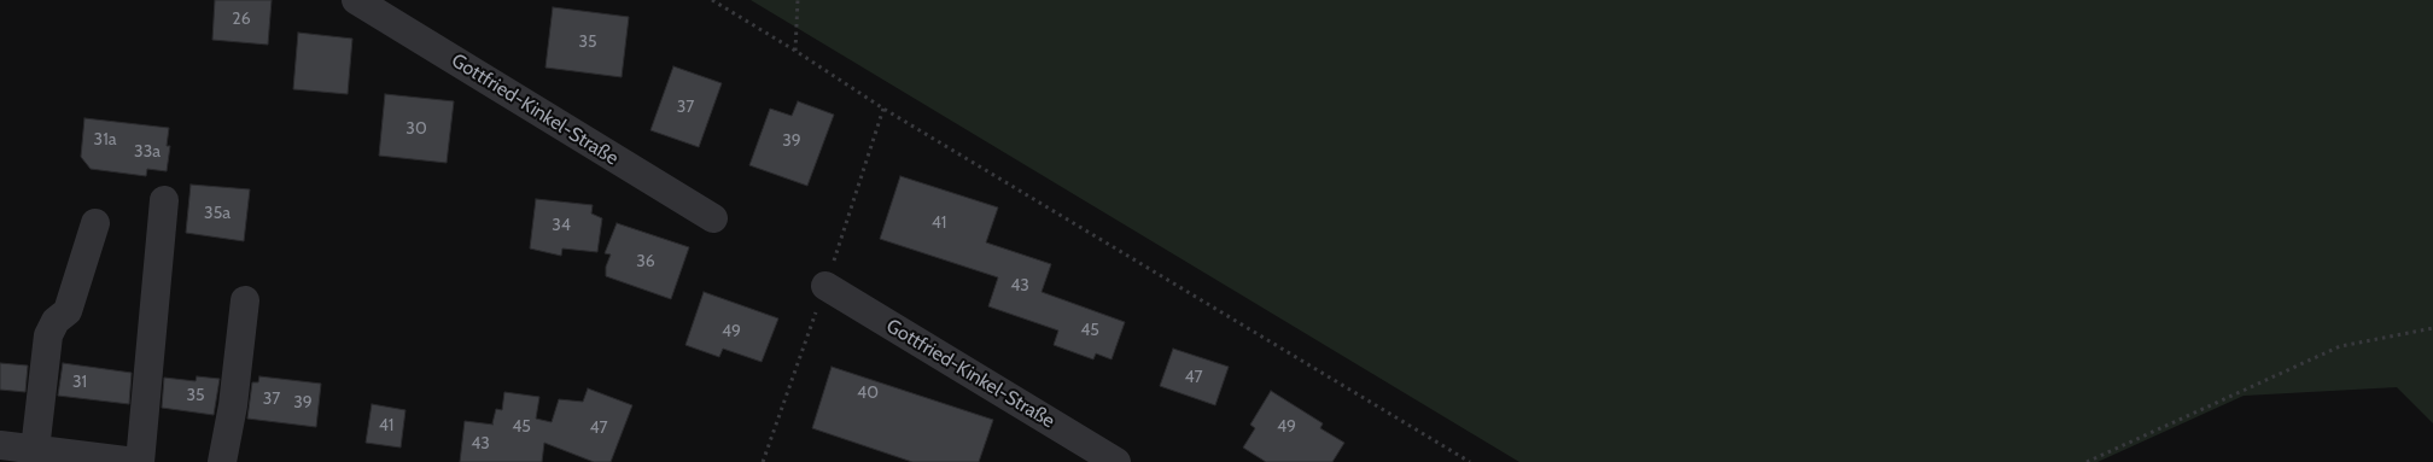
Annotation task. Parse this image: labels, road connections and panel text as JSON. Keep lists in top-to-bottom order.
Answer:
{
  "streets": {
    "street": ["Gottfried-Kinkel-Straße"]
  },
  "house_numbers": [
    "26",
    "35",
    "37",
    "30",
    "31a",
    "39",
    "33a",
    "35a",
    "41",
    "34",
    "36",
    "43",
    "45",
    "49",
    "47",
    "31",
    "40",
    "35",
    "37",
    "39",
    "41",
    "45",
    "49",
    "47",
    "43"
  ]
}
